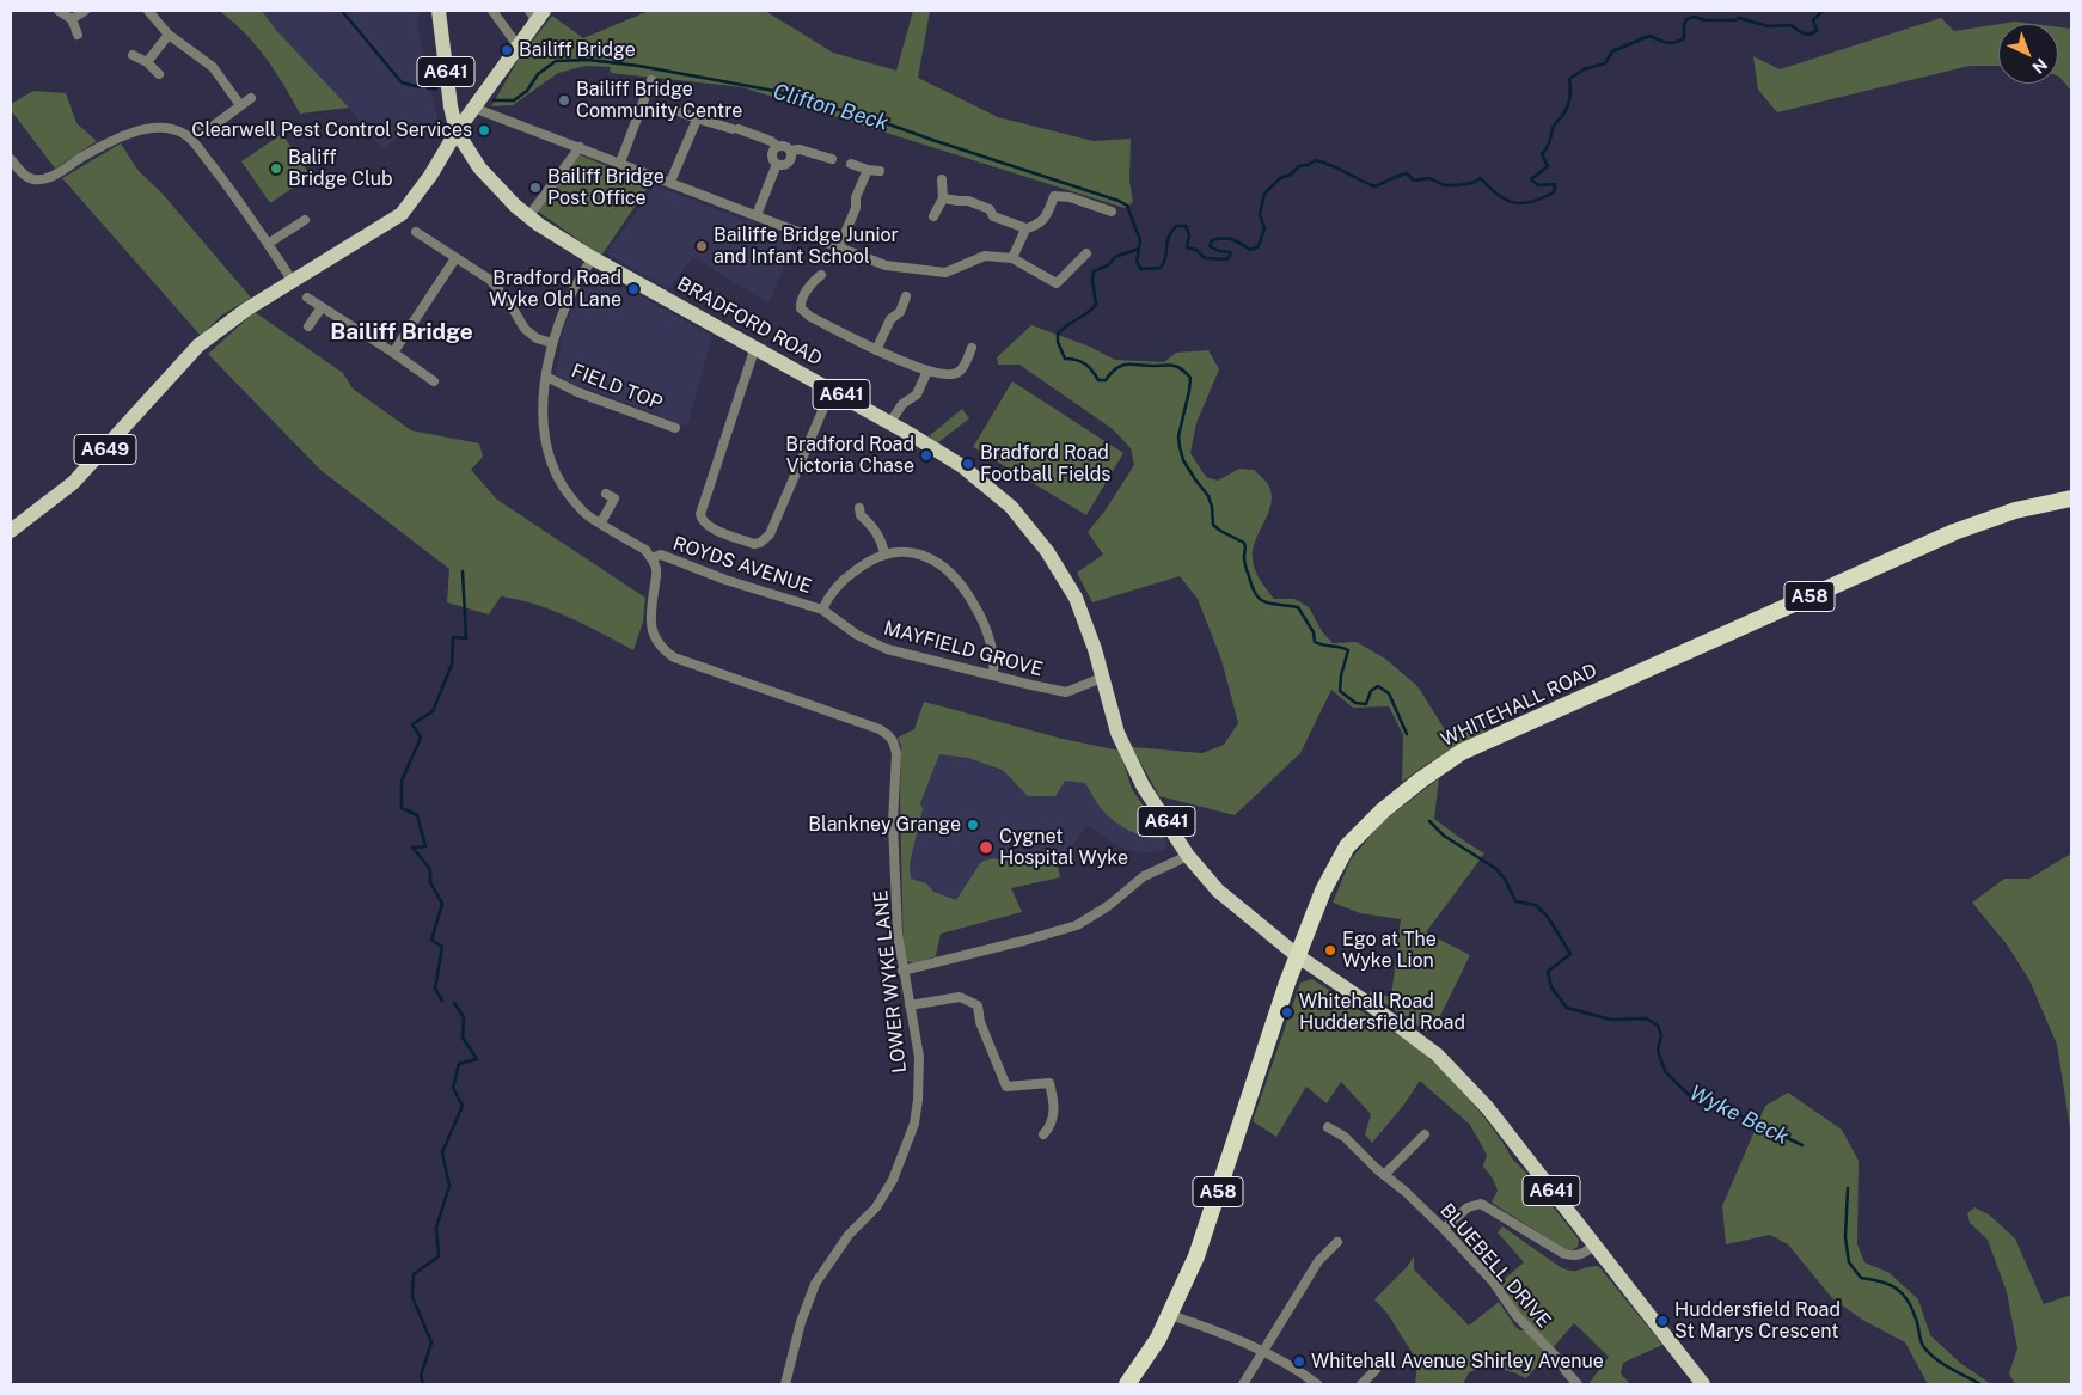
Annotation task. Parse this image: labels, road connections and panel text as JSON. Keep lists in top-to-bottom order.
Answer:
{
  "streets": {
    "highway": ["A58", "WHITEHALL ROAD"],
    "main road": ["A641", "BRADFORD ROAD", "A649"],
    "street": [
      "FIELD TOP",
      "ROYDS AVENUE",
      "MAYFIELD GROVE",
      "LOWER WYKE LANE",
      "BLUEBELL DRIVE"
    ]
  },
  "crossings": [
    ["A641", "BRADFORD ROAD"],
    ["A641", "WHITEHALL ROAD"],
    ["BRADFORD ROAD", "A649"],
    ["BRADFORD ROAD", "MAYFIELD GROVE"],
    ["ROYDS AVENUE", "MAYFIELD GROVE"],
    ["ROYDS AVENUE", "LOWER WYKE LANE"]
  ],
  "districts": ["Bailiff Bridge"],
  "water": ["Clifton Beck", "Wyke Beck"],
  "places": [
    "Bailiff Bridge",
    "Bailiff Bridge Community Centre",
    "Clearwell Pest Control Services",
    "Baliff Bridge Club",
    "Bailiff Bridge Post Office",
    "Bailiffe Bridge Junior and Infant School",
    "Bradford Road Wyke Old Lane",
    "Bradford Road Victoria Chase",
    "Bradford Road Football Fields",
    "Blankney Grange",
    "Cygnet Hospital Wyke",
    "Ego at The Wyke Lion",
    "Whitehall Road Huddersfield Road",
    "Huddersfield Road St Marys Crescent",
    "Whitehall Avenue Shirley Avenue"
  ],
  "north": "bottom right"
}
